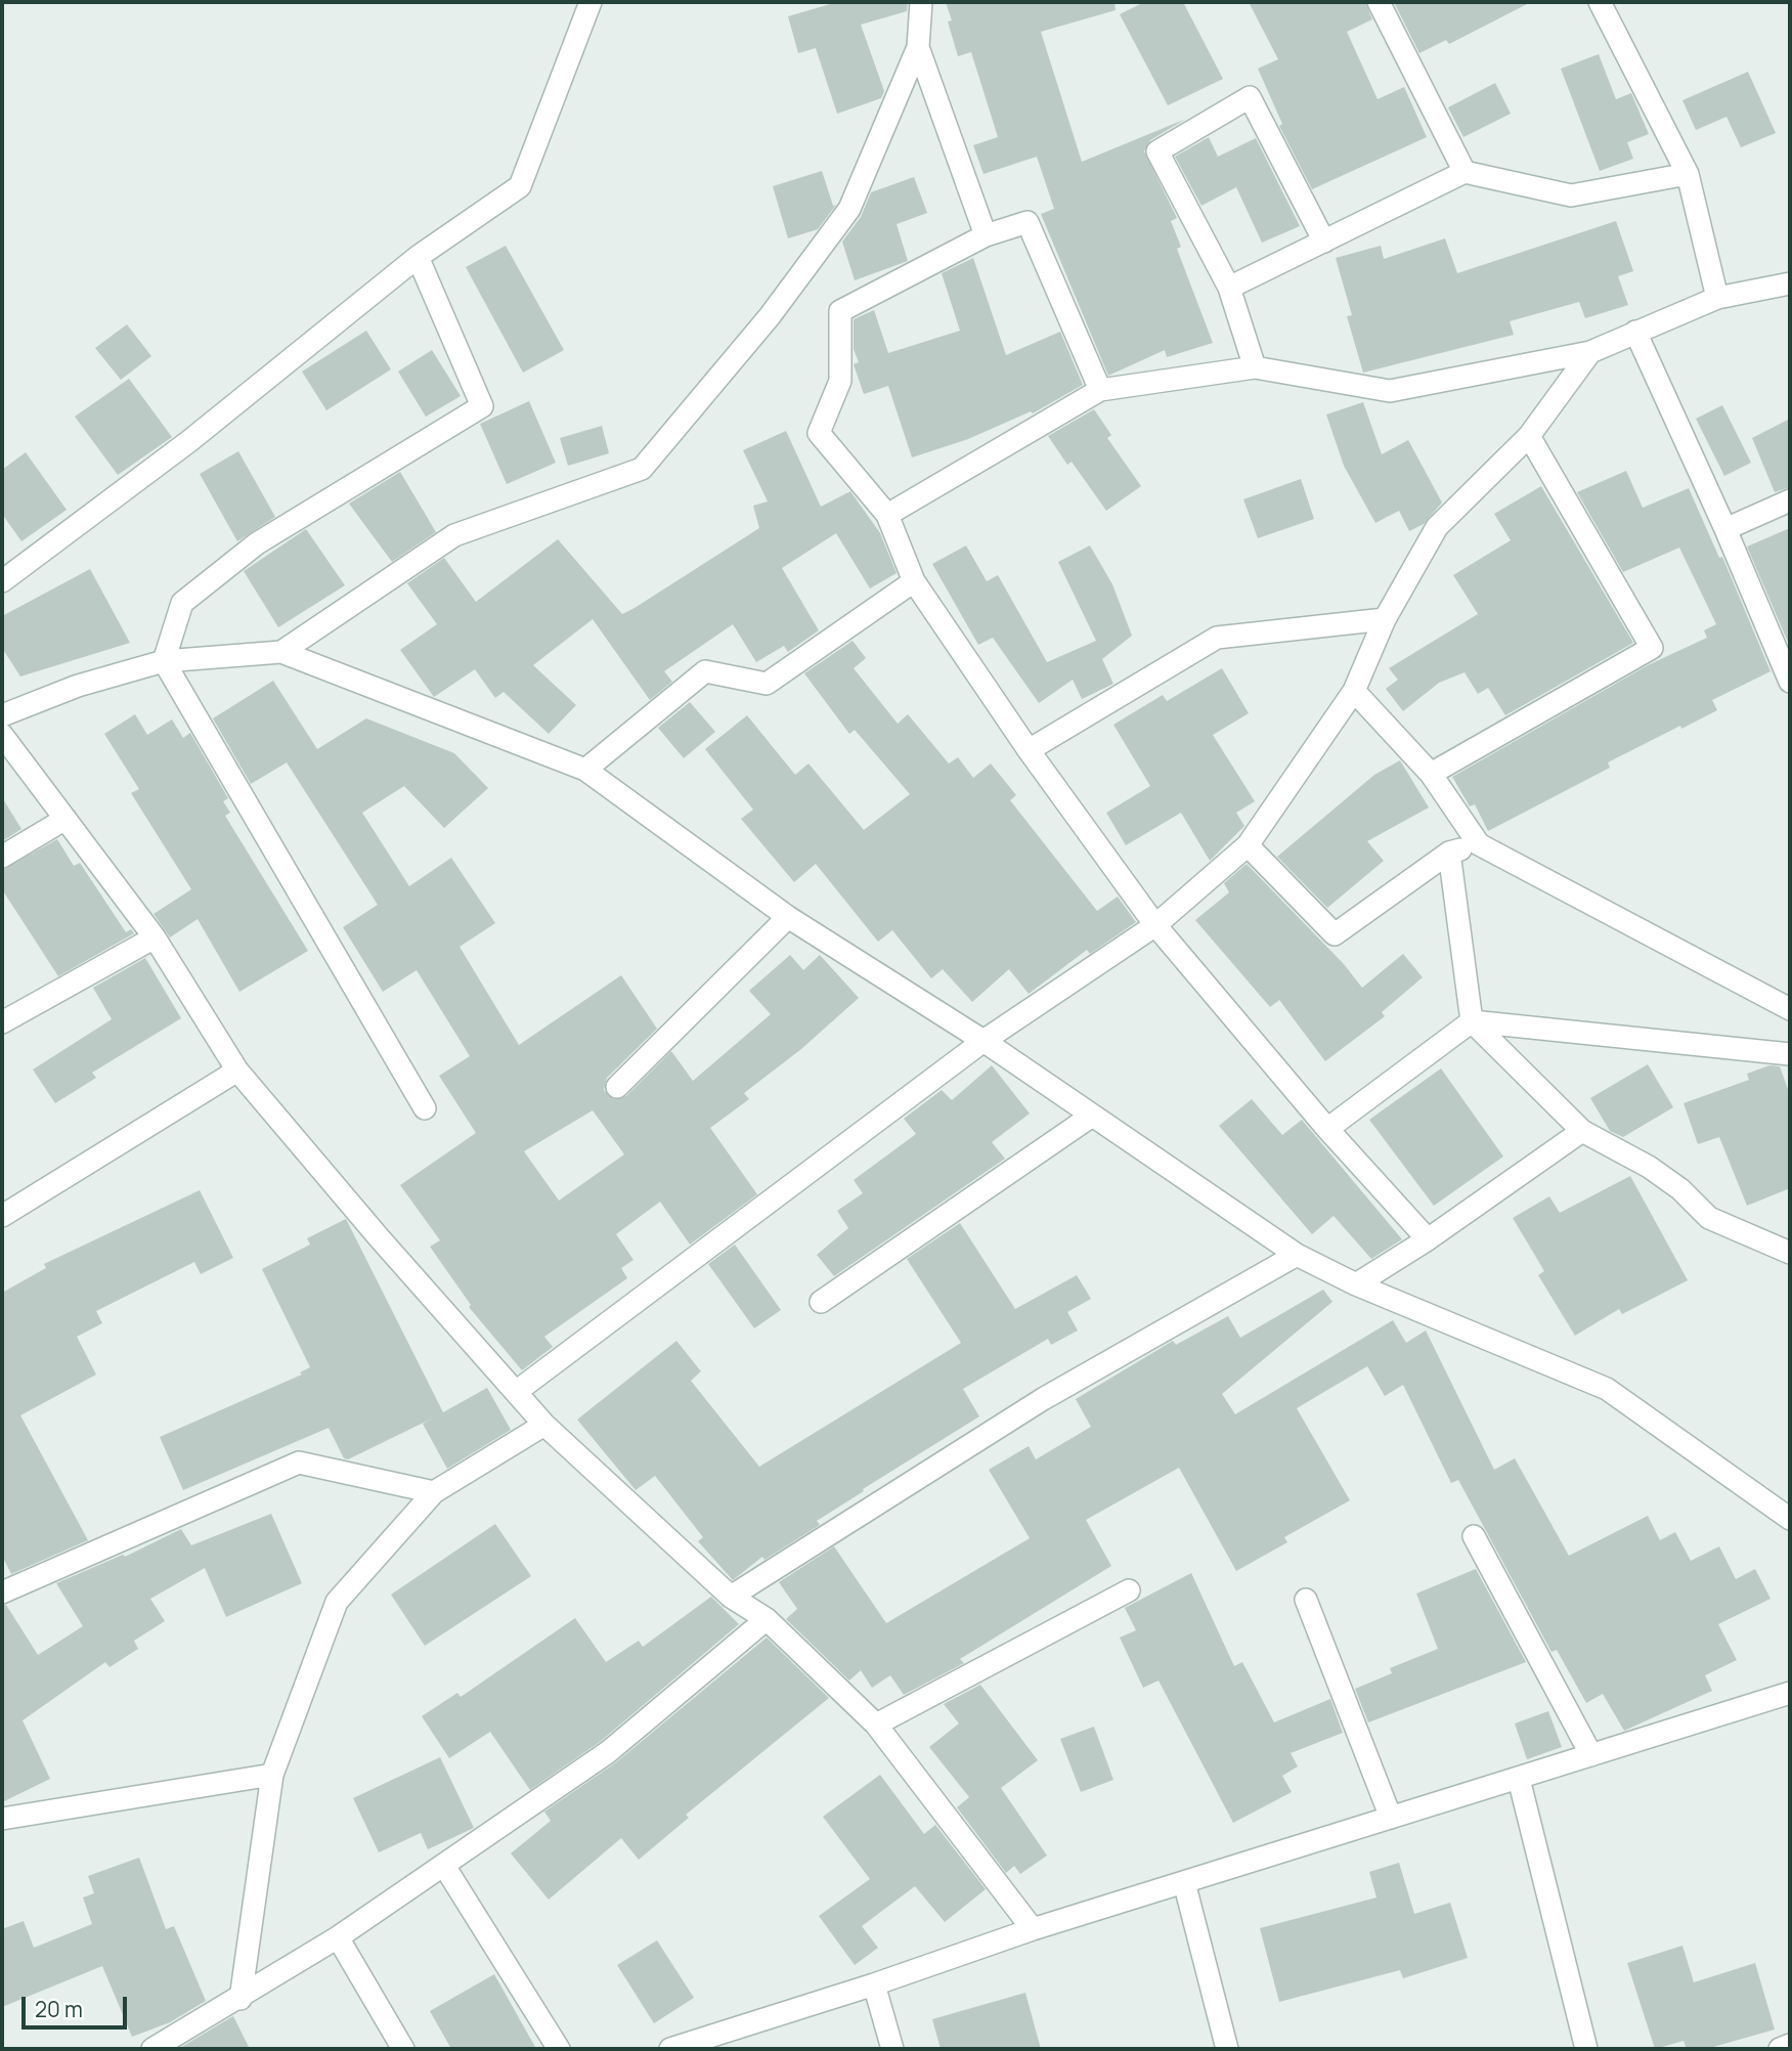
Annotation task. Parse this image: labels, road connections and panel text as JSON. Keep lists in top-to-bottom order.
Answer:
{
  "scale_bar": "20 m"
}
